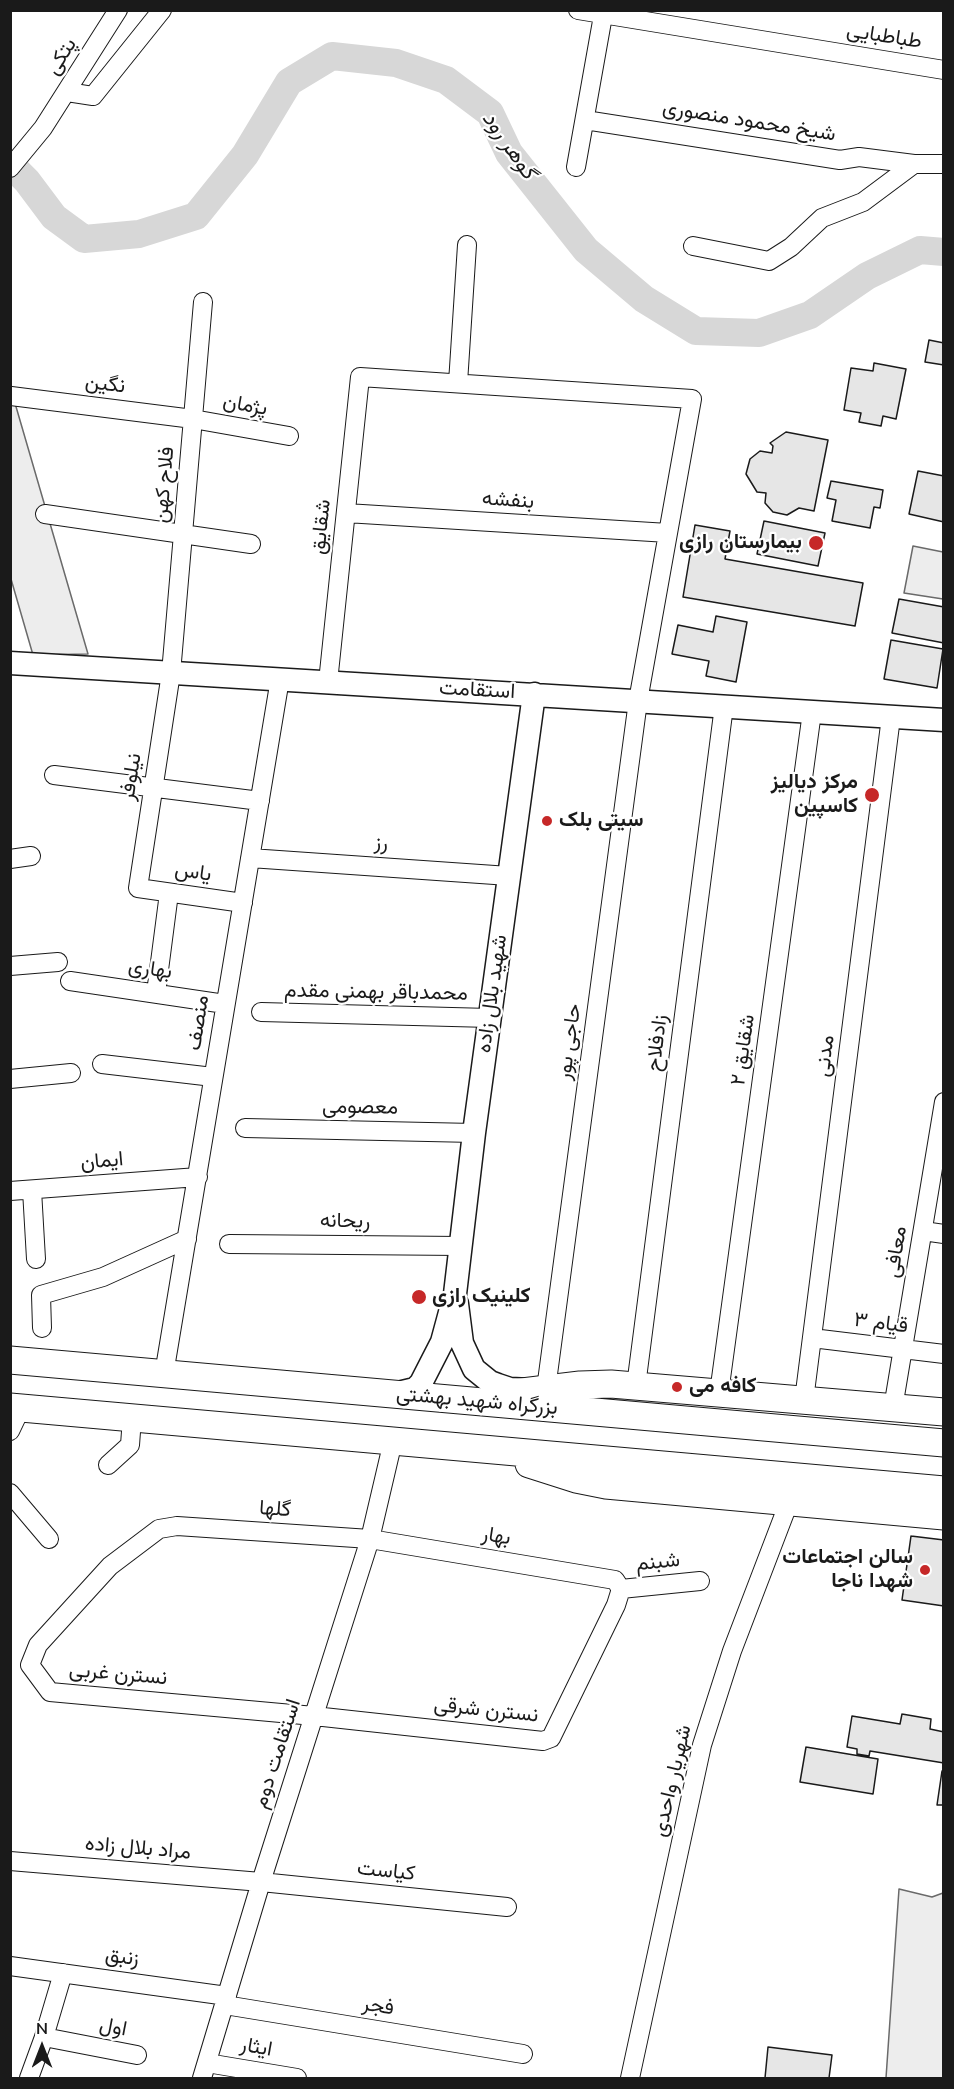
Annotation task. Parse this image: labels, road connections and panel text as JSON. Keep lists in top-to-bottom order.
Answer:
{
  "streets": {
    "highway": ["بزرگراه شهید بهشتی"],
    "main road": ["استقامت", "شهید بلال زاده"],
    "street": [
      "طباطبایی",
      "پتکی",
      "شیخ محمود منصوری",
      "نگین",
      "پژمان",
      "فلاح کهن",
      "بنفشه",
      "شقایق",
      "نیلوفر",
      "رز",
      "یاس",
      "بهاری",
      "محمدباقر بهمنی مقدم",
      "منصف",
      "حاجی پور",
      "زادفلاح",
      "شقایق ۲",
      "مدنی",
      "معصومی",
      "ایمان",
      "ریحانه",
      "معافی",
      "قیام ۳",
      "گلها",
      "بهار",
      "شبنم",
      "نسترن غربی",
      "نسترن شرقی",
      "استقامت دوم",
      "شهریار واحدی",
      "مراد بلال زاده",
      "کیاست",
      "زنبق",
      "فجر",
      "اول",
      "ایثار"
    ]
  },
  "crossings": [
    ["نگین", "پژمان"],
    ["نگین", "فلاح کهن"],
    ["پژمان", "فلاح کهن"],
    ["فلاح کهن", "استقامت"],
    ["فلاح کهن", "نیلوفر"],
    ["بنفشه", "شقایق"],
    ["شقایق", "استقامت"],
    ["استقامت", "نیلوفر"],
    ["استقامت", "شهید بلال زاده"],
    ["استقامت", "منصف"],
    ["استقامت", "حاجی پور"],
    ["استقامت", "زادفلاح"],
    ["استقامت", "شقایق ۲"],
    ["استقامت", "مدنی"],
    ["نیلوفر", "یاس"],
    ["رز", "شهید بلال زاده"],
    ["رز", "منصف"],
    ["یاس", "منصف"],
    ["بهاری", "منصف"],
    ["محمدباقر بهمنی مقدم", "شهید بلال زاده"],
    ["شهید بلال زاده", "حاجی پور"],
    ["شهید بلال زاده", "معصومی"],
    ["شهید بلال زاده", "ریحانه"],
    ["شهید بلال زاده", "بزرگراه شهید بهشتی"],
    ["منصف", "ایمان"],
    ["منصف", "بزرگراه شهید بهشتی"],
    ["مدنی", "قیام ۳"],
    ["معافی", "قیام ۳"],
    ["گلها", "بهار"],
    ["گلها", "نسترن غربی"],
    ["گلها", "استقامت دوم"],
    ["بهار", "شبنم"],
    ["بهار", "نسترن شرقی"],
    ["بهار", "استقامت دوم"],
    ["شبنم", "نسترن شرقی"],
    ["نسترن غربی", "نسترن شرقی"],
    ["نسترن غربی", "استقامت دوم"],
    ["نسترن شرقی", "استقامت دوم"],
    ["استقامت دوم", "مراد بلال زاده"],
    ["استقامت دوم", "کیاست"],
    ["استقامت دوم", "زنبق"],
    ["استقامت دوم", "فجر"],
    ["استقامت دوم", "ایثار"],
    ["مراد بلال زاده", "کیاست"],
    ["زنبق", "فجر"]
  ],
  "water": ["گوهر رود"],
  "places": [
    "بیمارستان رازی",
    "مرکز دیالیز کاسپین",
    "سیتی بلک",
    "کلینیک رازی",
    "کافه می",
    "سالن اجتماعات شهدا ناجا"
  ],
  "north": "top"
}
